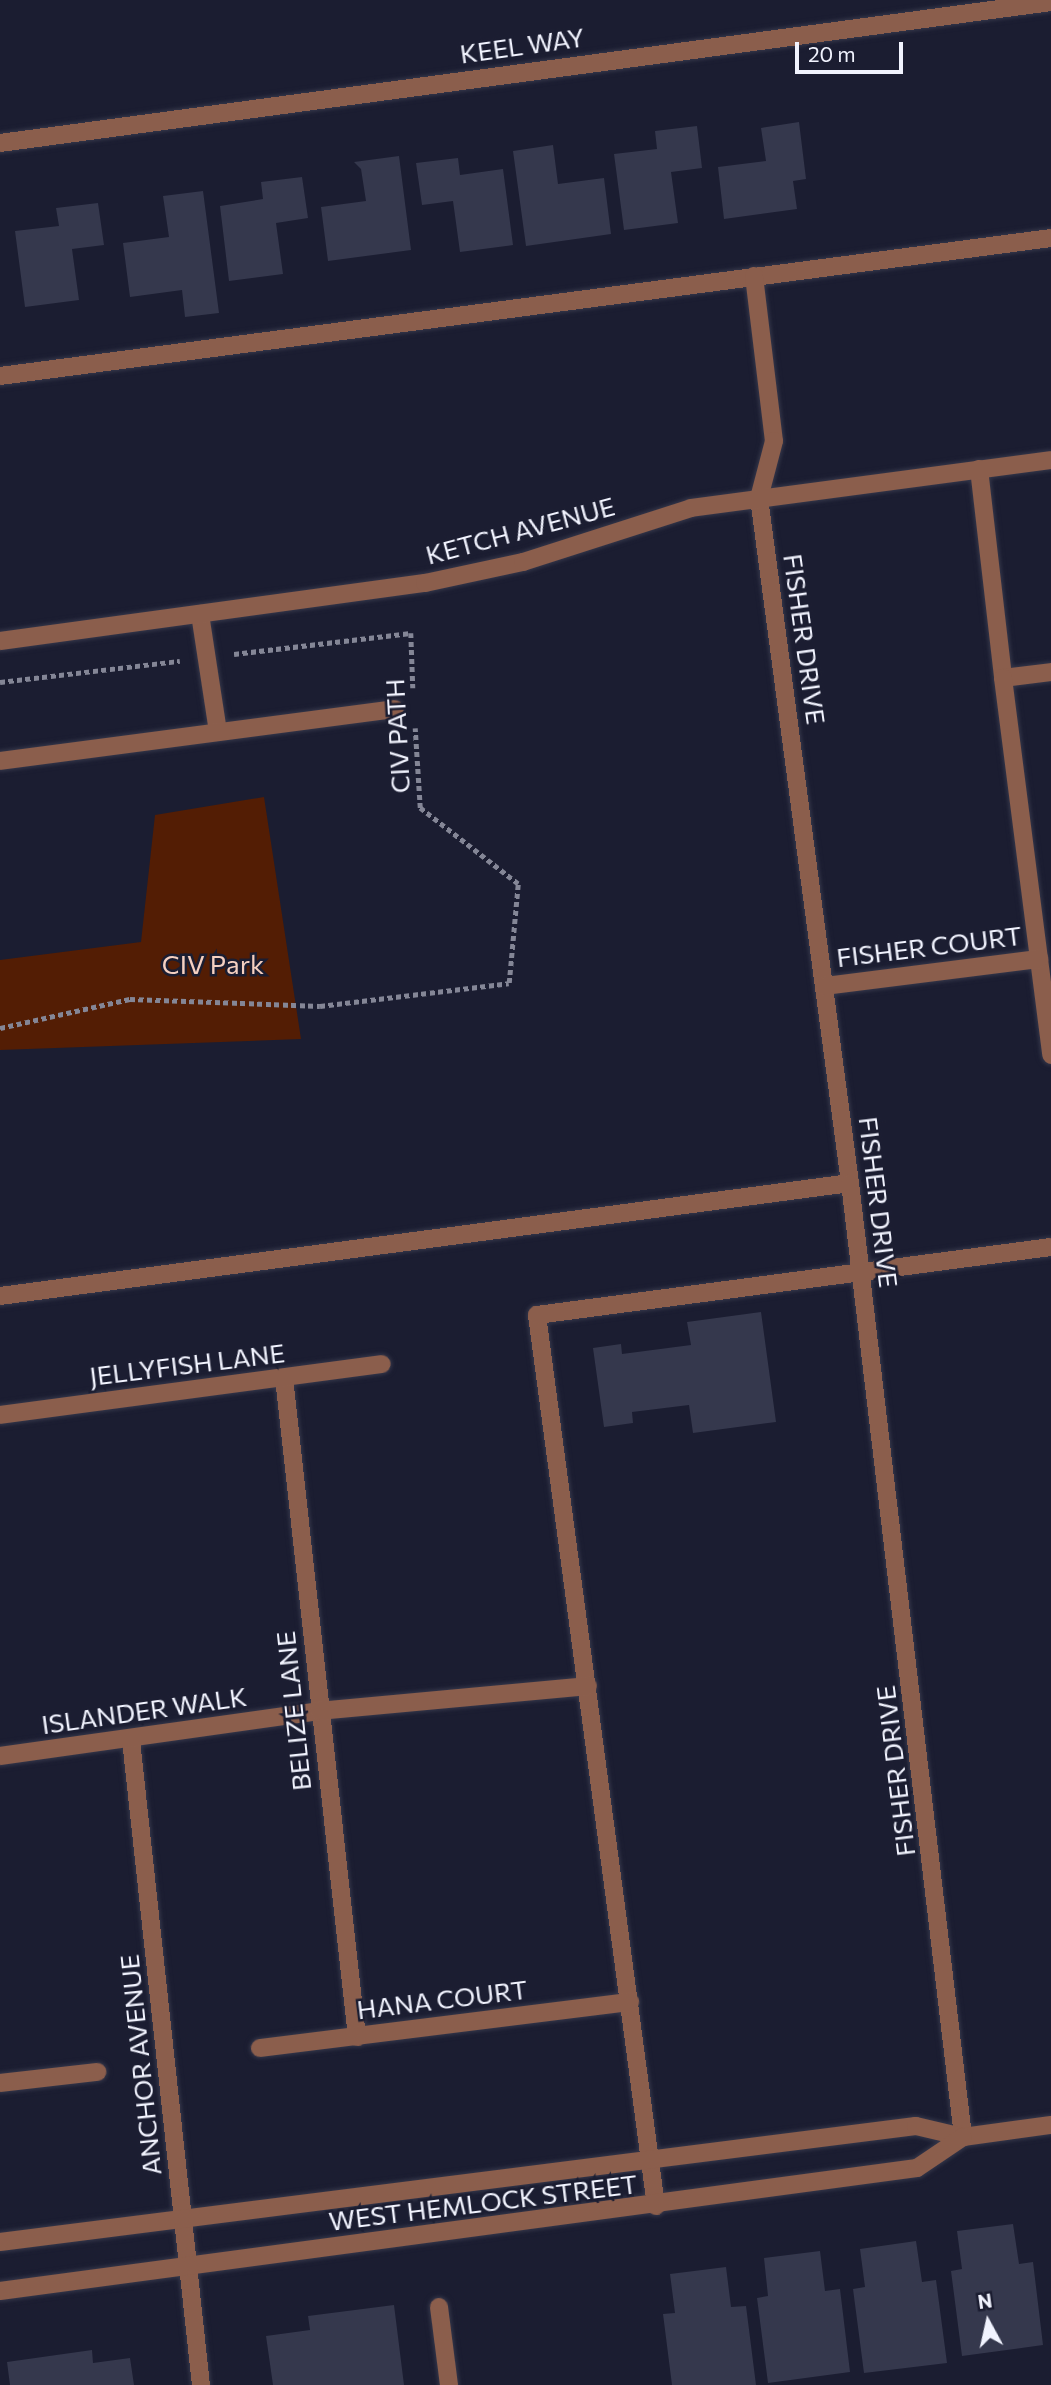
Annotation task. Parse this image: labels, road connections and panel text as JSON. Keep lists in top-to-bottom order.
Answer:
{
  "streets": {
    "street": [
      "KEEL WAY",
      "KETCH AVENUE",
      "FISHER DRIVE",
      "FISHER COURT",
      "JELLYFISH LANE",
      "ISLANDER WALK",
      "BELIZE LANE",
      "HANA COURT",
      "ANCHOR AVENUE",
      "WEST HEMLOCK STREET"
    ],
    "path": ["CIV PATH"]
  },
  "crossings": [
    ["KETCH AVENUE", "FISHER DRIVE"],
    ["FISHER DRIVE", "FISHER COURT"],
    ["FISHER DRIVE", "WEST HEMLOCK STREET"],
    ["JELLYFISH LANE", "BELIZE LANE"],
    ["ISLANDER WALK", "BELIZE LANE"],
    ["ISLANDER WALK", "ANCHOR AVENUE"],
    ["BELIZE LANE", "HANA COURT"],
    ["ANCHOR AVENUE", "WEST HEMLOCK STREET"]
  ],
  "parks": ["CIV Park"],
  "scale_bar": "20 m",
  "north": "top"
}
